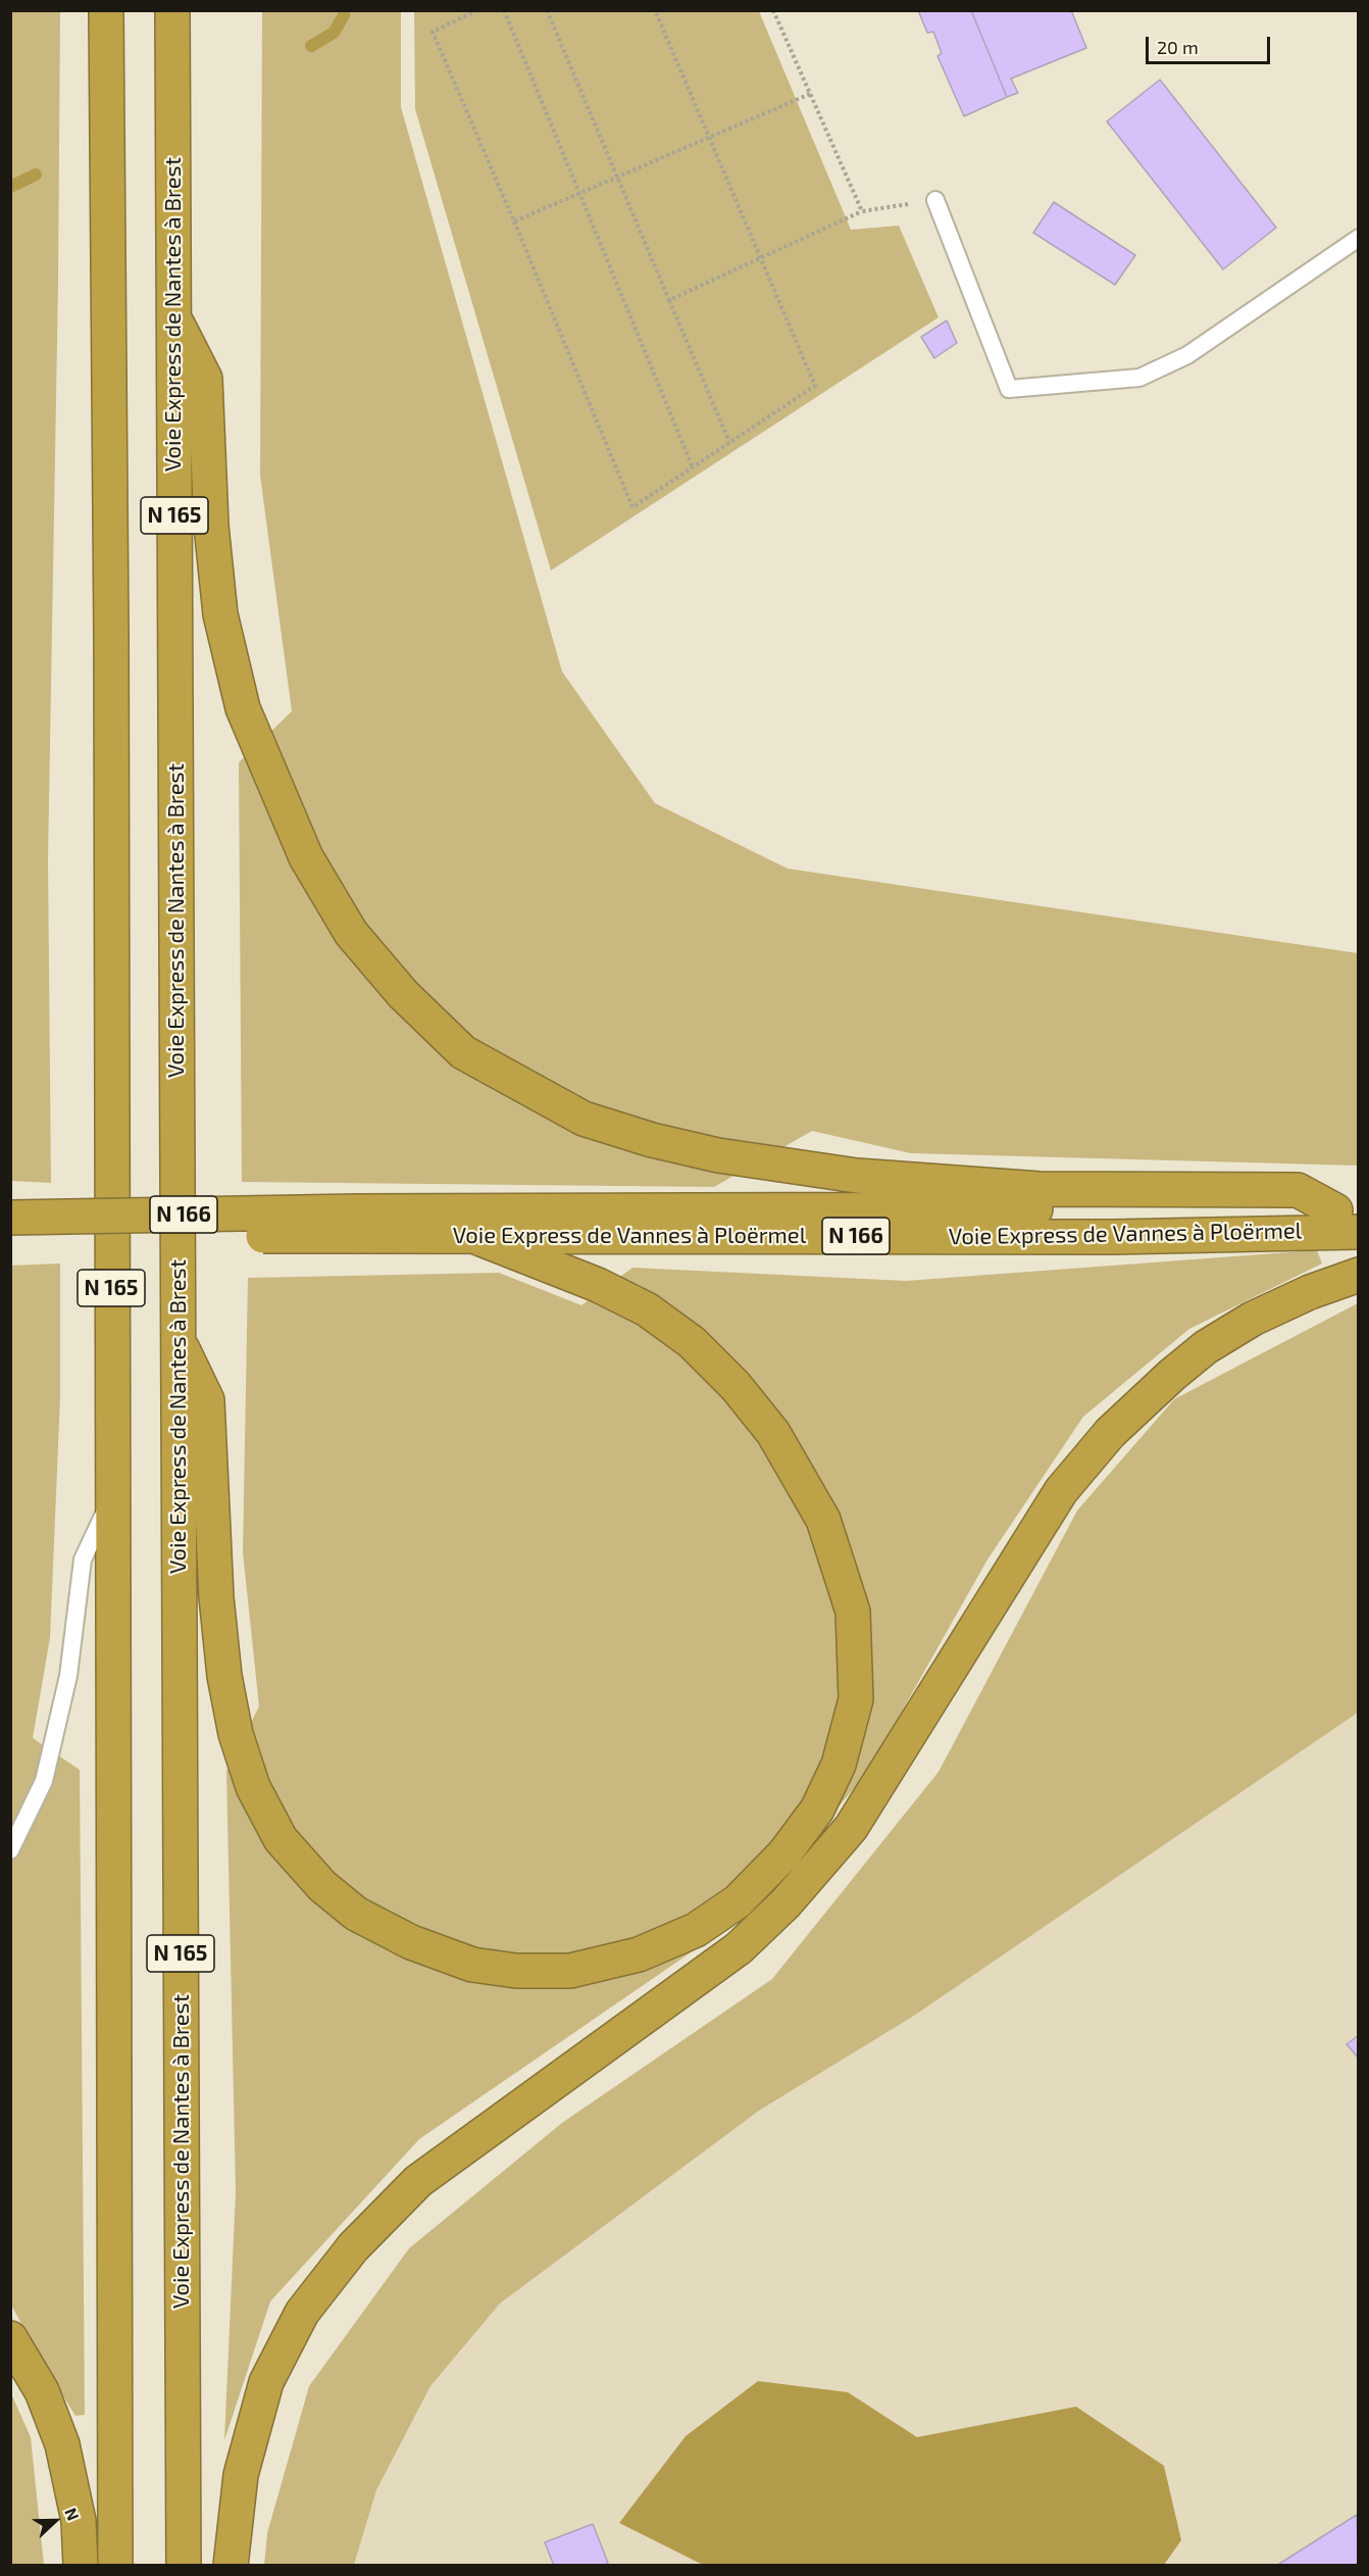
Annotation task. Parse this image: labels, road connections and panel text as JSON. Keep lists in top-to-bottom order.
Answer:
{
  "streets": {
    "highway": [
      "Voie Express de Nantes à Brest",
      "N 165",
      "N 166",
      "Voie Express de Vannes à Ploërmel"
    ]
  },
  "scale_bar": "20 m",
  "north": "right"
}
